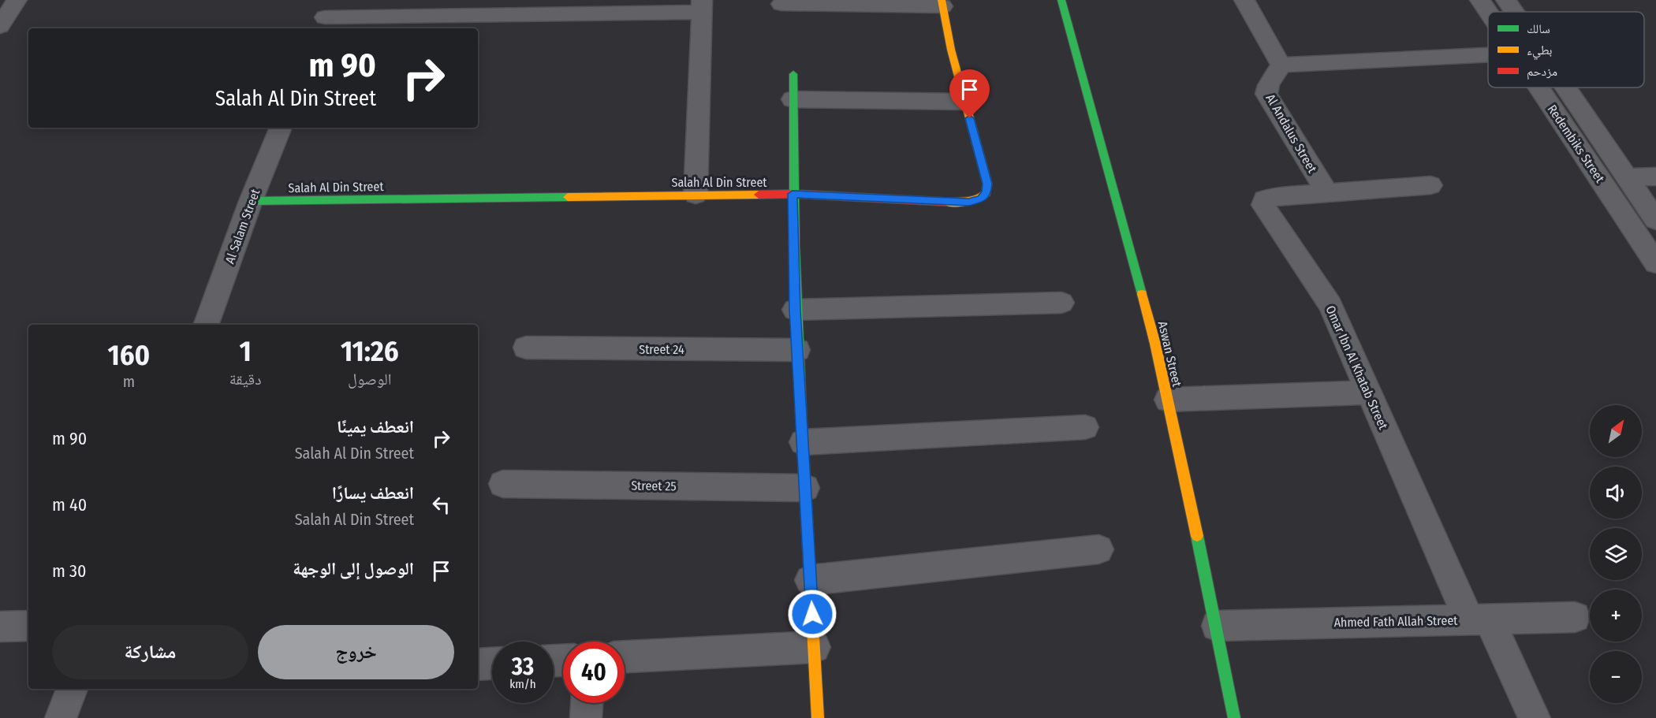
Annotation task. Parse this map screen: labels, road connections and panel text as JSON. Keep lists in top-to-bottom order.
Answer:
{
  "streets": {
    "street": [
      "Al Andalus Street",
      "Redembiks Street",
      "Salah Al Din Street",
      "Al Salam Street",
      "Street 24",
      "Aswan Street",
      "Omar Ibn Al Khatab Street",
      "Street 25",
      "Ahmed Fath Allah Street"
    ]
  },
  "crossings": [
    ["Al Andalus Street", "Omar Ibn Al Khatab Street"],
    ["Salah Al Din Street", "Al Salam Street"],
    ["Aswan Street", "Ahmed Fath Allah Street"],
    ["Omar Ibn Al Khatab Street", "Ahmed Fath Allah Street"]
  ],
  "legend": ["سالك", "بطيء", "مزدحم"],
  "north": "top right",
  "page": {
    "turn": ["90 m", "Salah Al Din Street"],
    "eta": [
      "11:26",
      "الوصول",
      "1",
      "دقيقة",
      "160",
      "m"
    ],
    "map_buttons": ["+", "−"],
    "list": [
      {
        "name": "انعطف يمينًا",
        "note": "Salah Al Din Street",
        "value": "90 m"
      },
      {
        "name": "انعطف يسارًا",
        "note": "Salah Al Din Street",
        "value": "40 m"
      },
      {
        "name": "الوصول إلى الوجهة",
        "value": "30 m"
      }
    ],
    "buttons": ["خروج", "مشاركة"],
    "speed": "33 km/h",
    "limit": "40"
  }
}
